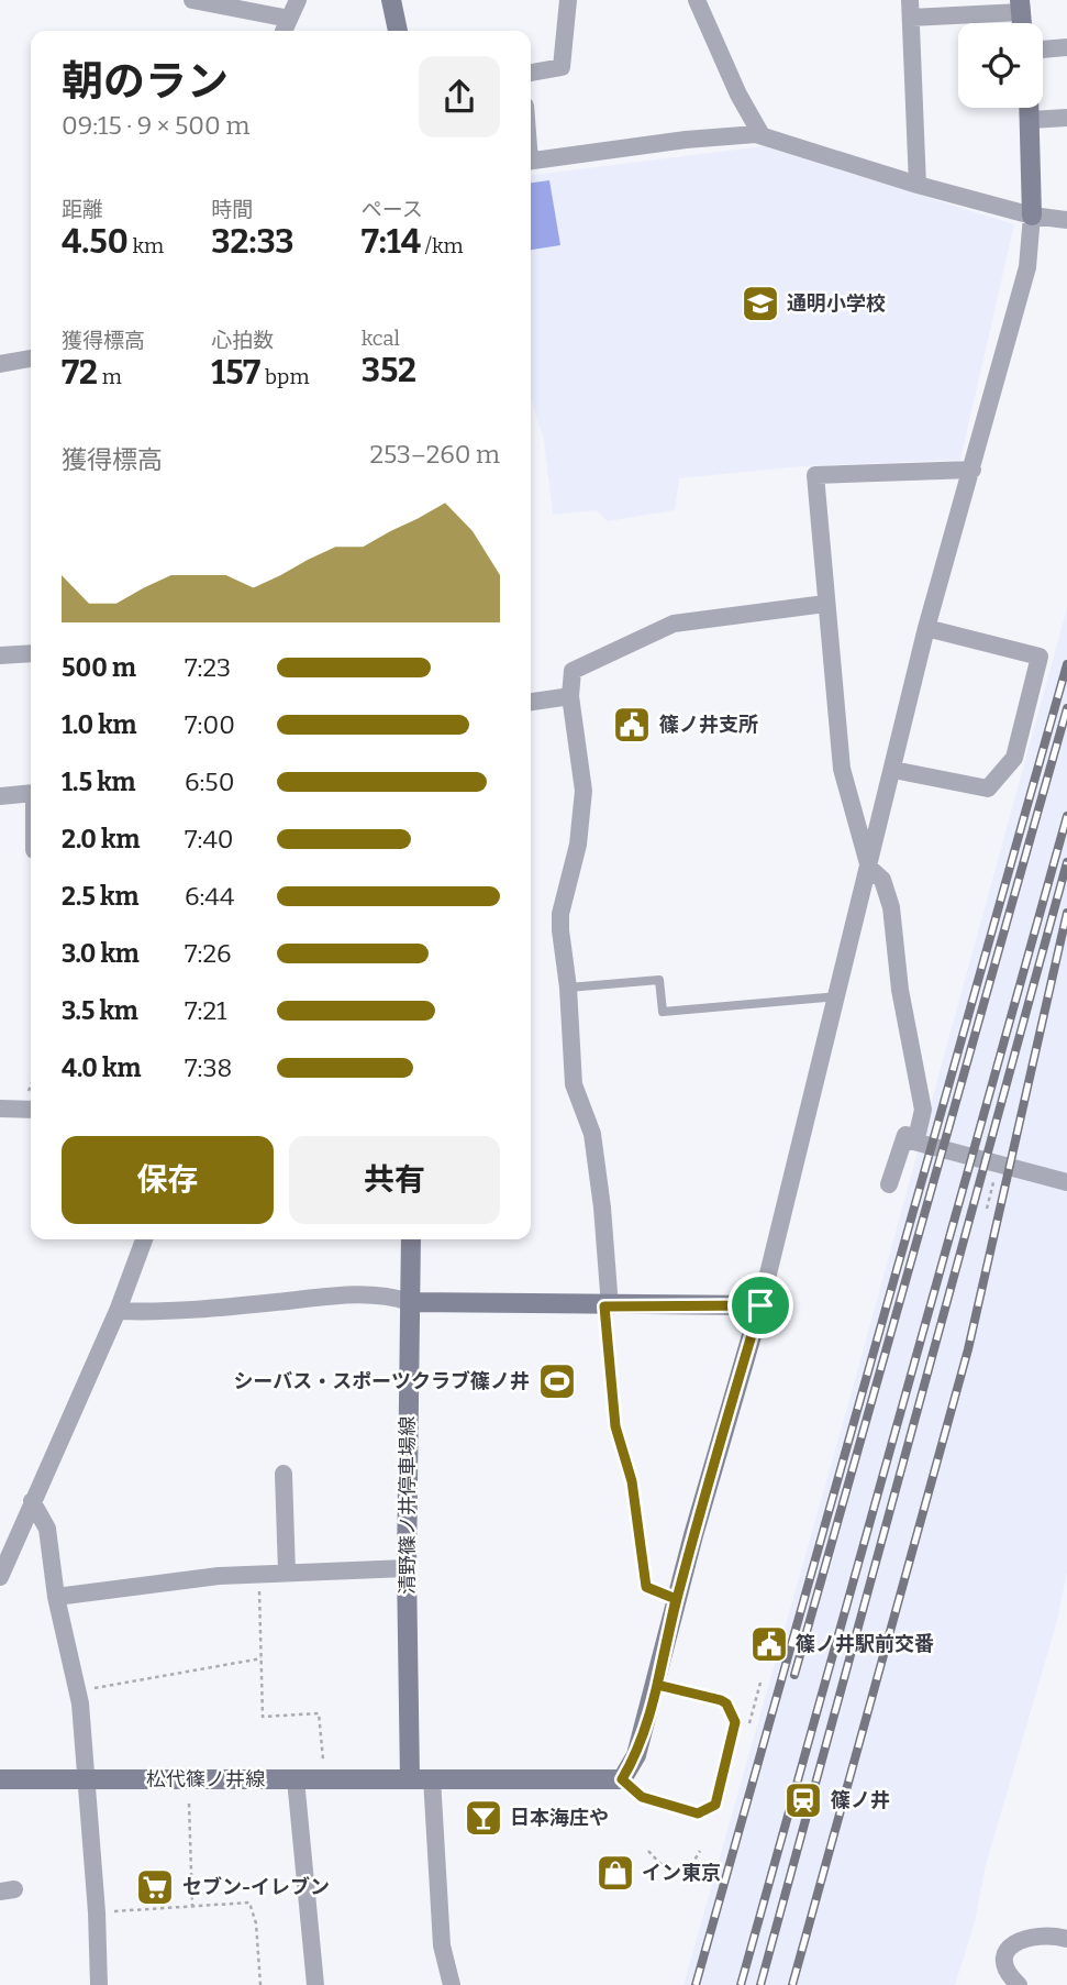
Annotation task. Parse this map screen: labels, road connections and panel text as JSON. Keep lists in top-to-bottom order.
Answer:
{
  "streets": {
    "street": ["清野篠ノ井停車場線", "松代篠ノ井線"]
  },
  "crossings": [
    ["清野篠ノ井停車場線", "松代篠ノ井線"]
  ],
  "places": {
    "school or university": ["通明小学校"],
    "public building": ["篠ノ井支所", "篠ノ井駅前交番"],
    "sports": ["シーバス・スポーツクラブ篠ノ井"],
    "station": ["篠ノ井"],
    "bar": ["日本海庄や"],
    "shop": ["イン東京"],
    "supermarket": ["セブン-イレブン"]
  },
  "page": {
    "heading": ["朝のラン", "09:15 · 9 × 500 m"],
    "stats": [
      ["距離", "4.50 km"],
      ["時間", "32:33"],
      ["ペース", "7:14 /km"],
      ["獲得標高", "72 m"],
      ["心拍数", "157 bpm"],
      ["kcal", "352"]
    ],
    "chart": ["獲得標高", "253–260 m"],
    "list": [
      {
        "name": "500 m",
        "note": "7:23"
      },
      {
        "name": "1.0 km",
        "note": "7:00"
      },
      {
        "name": "1.5 km",
        "note": "6:50"
      },
      {
        "name": "2.0 km",
        "note": "7:40"
      },
      {
        "name": "2.5 km",
        "note": "6:44"
      },
      {
        "name": "3.0 km",
        "note": "7:26"
      },
      {
        "name": "3.5 km",
        "note": "7:21"
      },
      {
        "name": "4.0 km",
        "note": "7:38"
      }
    ],
    "buttons": ["保存", "共有"]
  }
}
